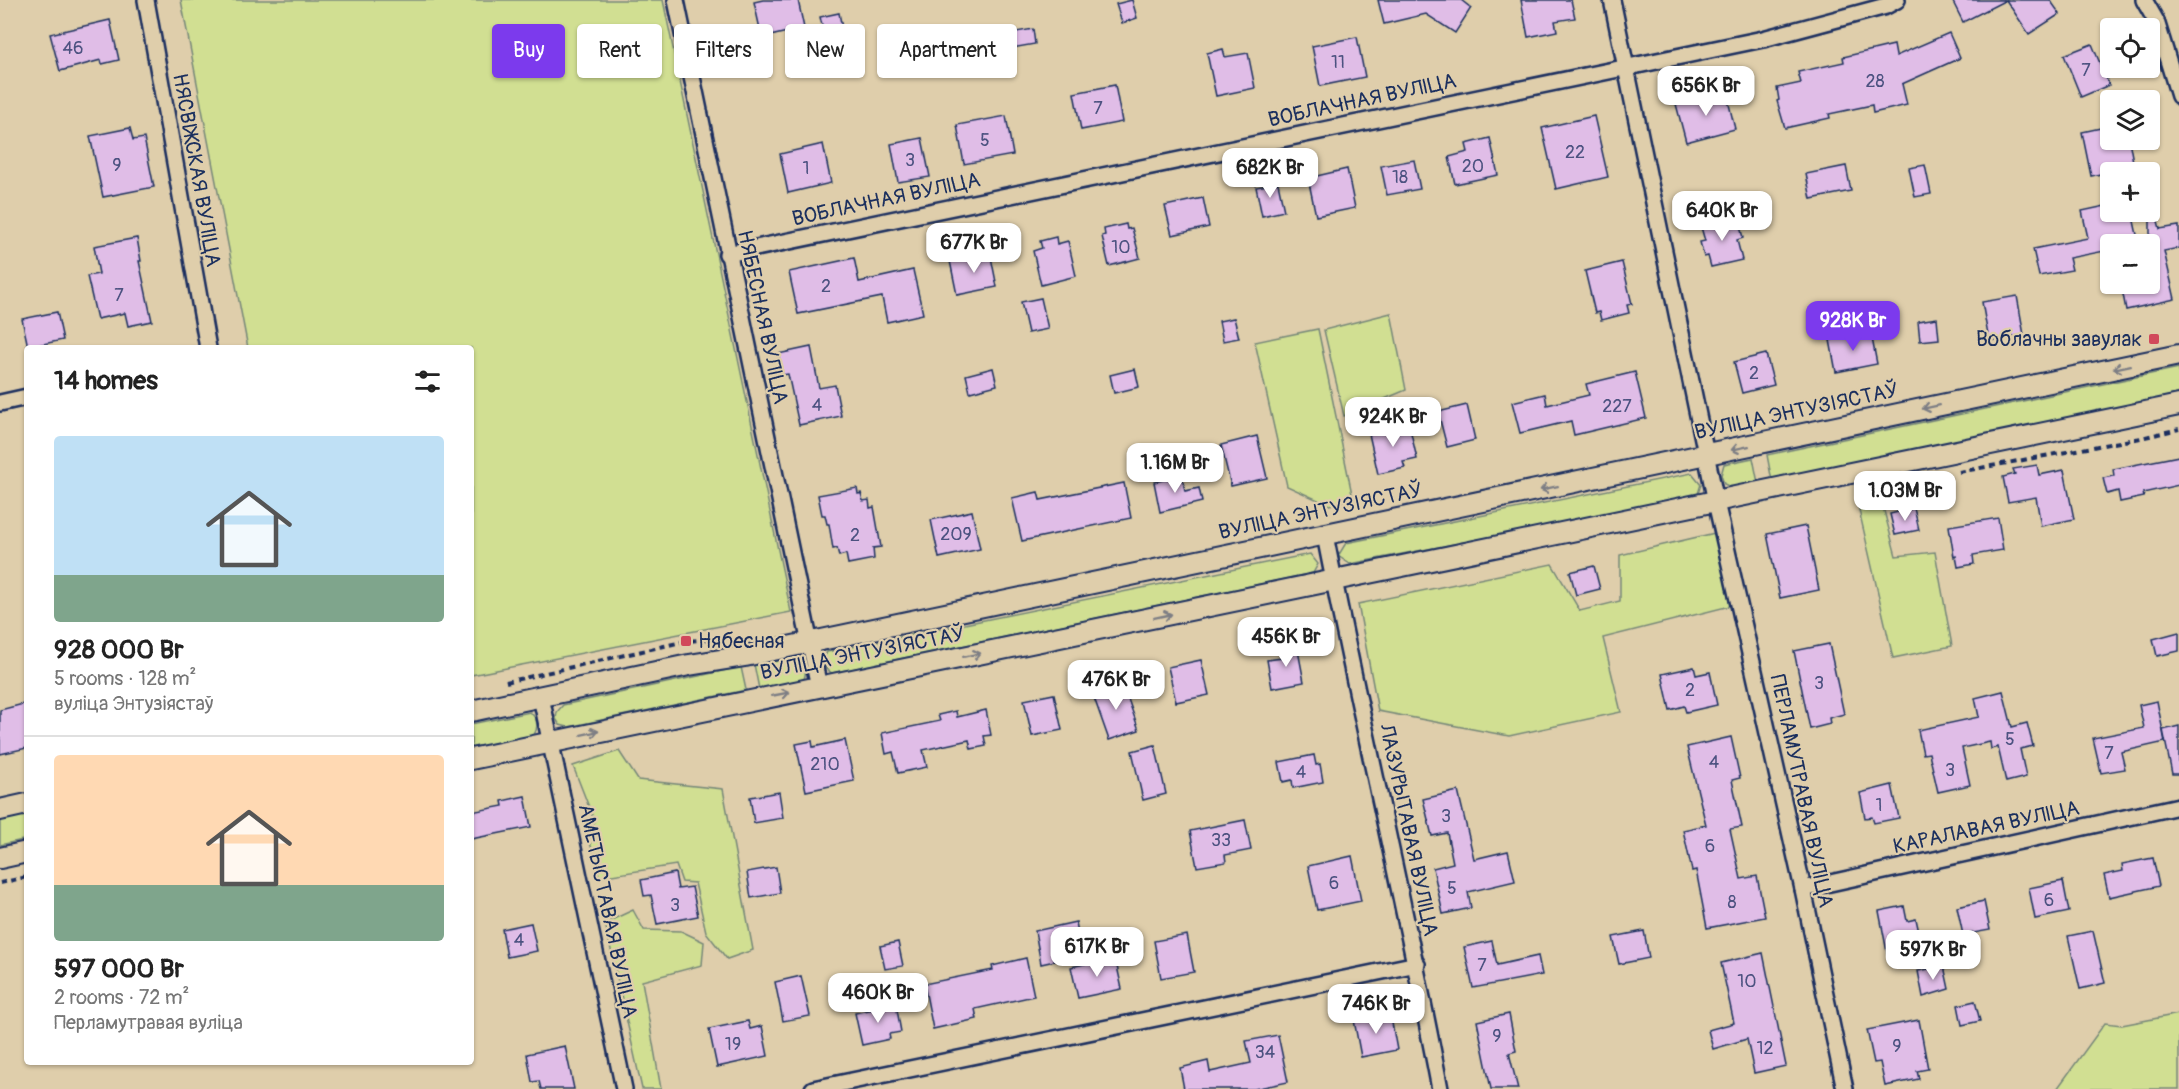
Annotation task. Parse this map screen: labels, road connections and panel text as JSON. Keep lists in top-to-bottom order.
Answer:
{
  "streets": {
    "street": [
      "ВОБЛАЧНАЯ ВУЛІЦА",
      "НЯСВІЖСКАЯ ВУЛІЦА",
      "НЯБЕСНАЯ ВУЛІЦА",
      "ВУЛІЦА ЭНТУЗІЯСТАЎ",
      "ПЕРЛАМУТРАВАЯ ВУЛІЦА",
      "КАРАЛАВАЯ ВУЛІЦА",
      "ЛАЗУРЫТАВАЯ ВУЛІЦА",
      "АМЕТЫСТАВАЯ ВУЛІЦА"
    ]
  },
  "crossings": [
    ["ВОБЛАЧНАЯ ВУЛІЦА", "НЯБЕСНАЯ ВУЛІЦА"],
    ["ВОБЛАЧНАЯ ВУЛІЦА", "ПЕРЛАМУТРАВАЯ ВУЛІЦА"],
    ["НЯБЕСНАЯ ВУЛІЦА", "ВУЛІЦА ЭНТУЗІЯСТАЎ"],
    ["ВУЛІЦА ЭНТУЗІЯСТАЎ", "ПЕРЛАМУТРАВАЯ ВУЛІЦА"],
    ["ВУЛІЦА ЭНТУЗІЯСТАЎ", "ЛАЗУРЫТАВАЯ ВУЛІЦА"],
    ["ВУЛІЦА ЭНТУЗІЯСТАЎ", "АМЕТЫСТАВАЯ ВУЛІЦА"],
    ["ПЕРЛАМУТРАВАЯ ВУЛІЦА", "КАРАЛАВАЯ ВУЛІЦА"]
  ],
  "places": {
    "transit": ["Воблачны завулак", "Нябесная"]
  },
  "house_numbers": [
    "46",
    "11",
    "7",
    "28",
    "7",
    "5",
    "22",
    "3",
    "9",
    "20",
    "1",
    "18",
    "10",
    "2",
    "7",
    "2",
    "4",
    "227",
    "209",
    "2",
    "3",
    "2",
    "5",
    "7",
    "4",
    "210",
    "3",
    "4",
    "1",
    "3",
    "33",
    "6",
    "6",
    "5",
    "6",
    "8",
    "3",
    "4",
    "7",
    "10",
    "9",
    "19",
    "9",
    "12",
    "34"
  ],
  "page": {
    "map_buttons": ["+", "−"],
    "chip": [
      "Buy",
      "Rent",
      "Filters",
      "New",
      "Apartment"
    ],
    "price": [
      "656K Br",
      "682K Br",
      "640K Br",
      "677K Br",
      "928K Br",
      "924K Br",
      "1.16M Br",
      "1.03M Br",
      "456K Br",
      "476K Br",
      "617K Br",
      "597K Br",
      "460K Br",
      "746K Br"
    ],
    "heading": "14 homes",
    "list": [
      {
        "name": "928 000 Br",
        "note": "5 rooms · 128 m² · вуліца Энтузіястаў"
      },
      {
        "name": "597 000 Br",
        "note": "2 rooms · 72 m² · Перламутравая вуліца"
      }
    ]
  }
}
